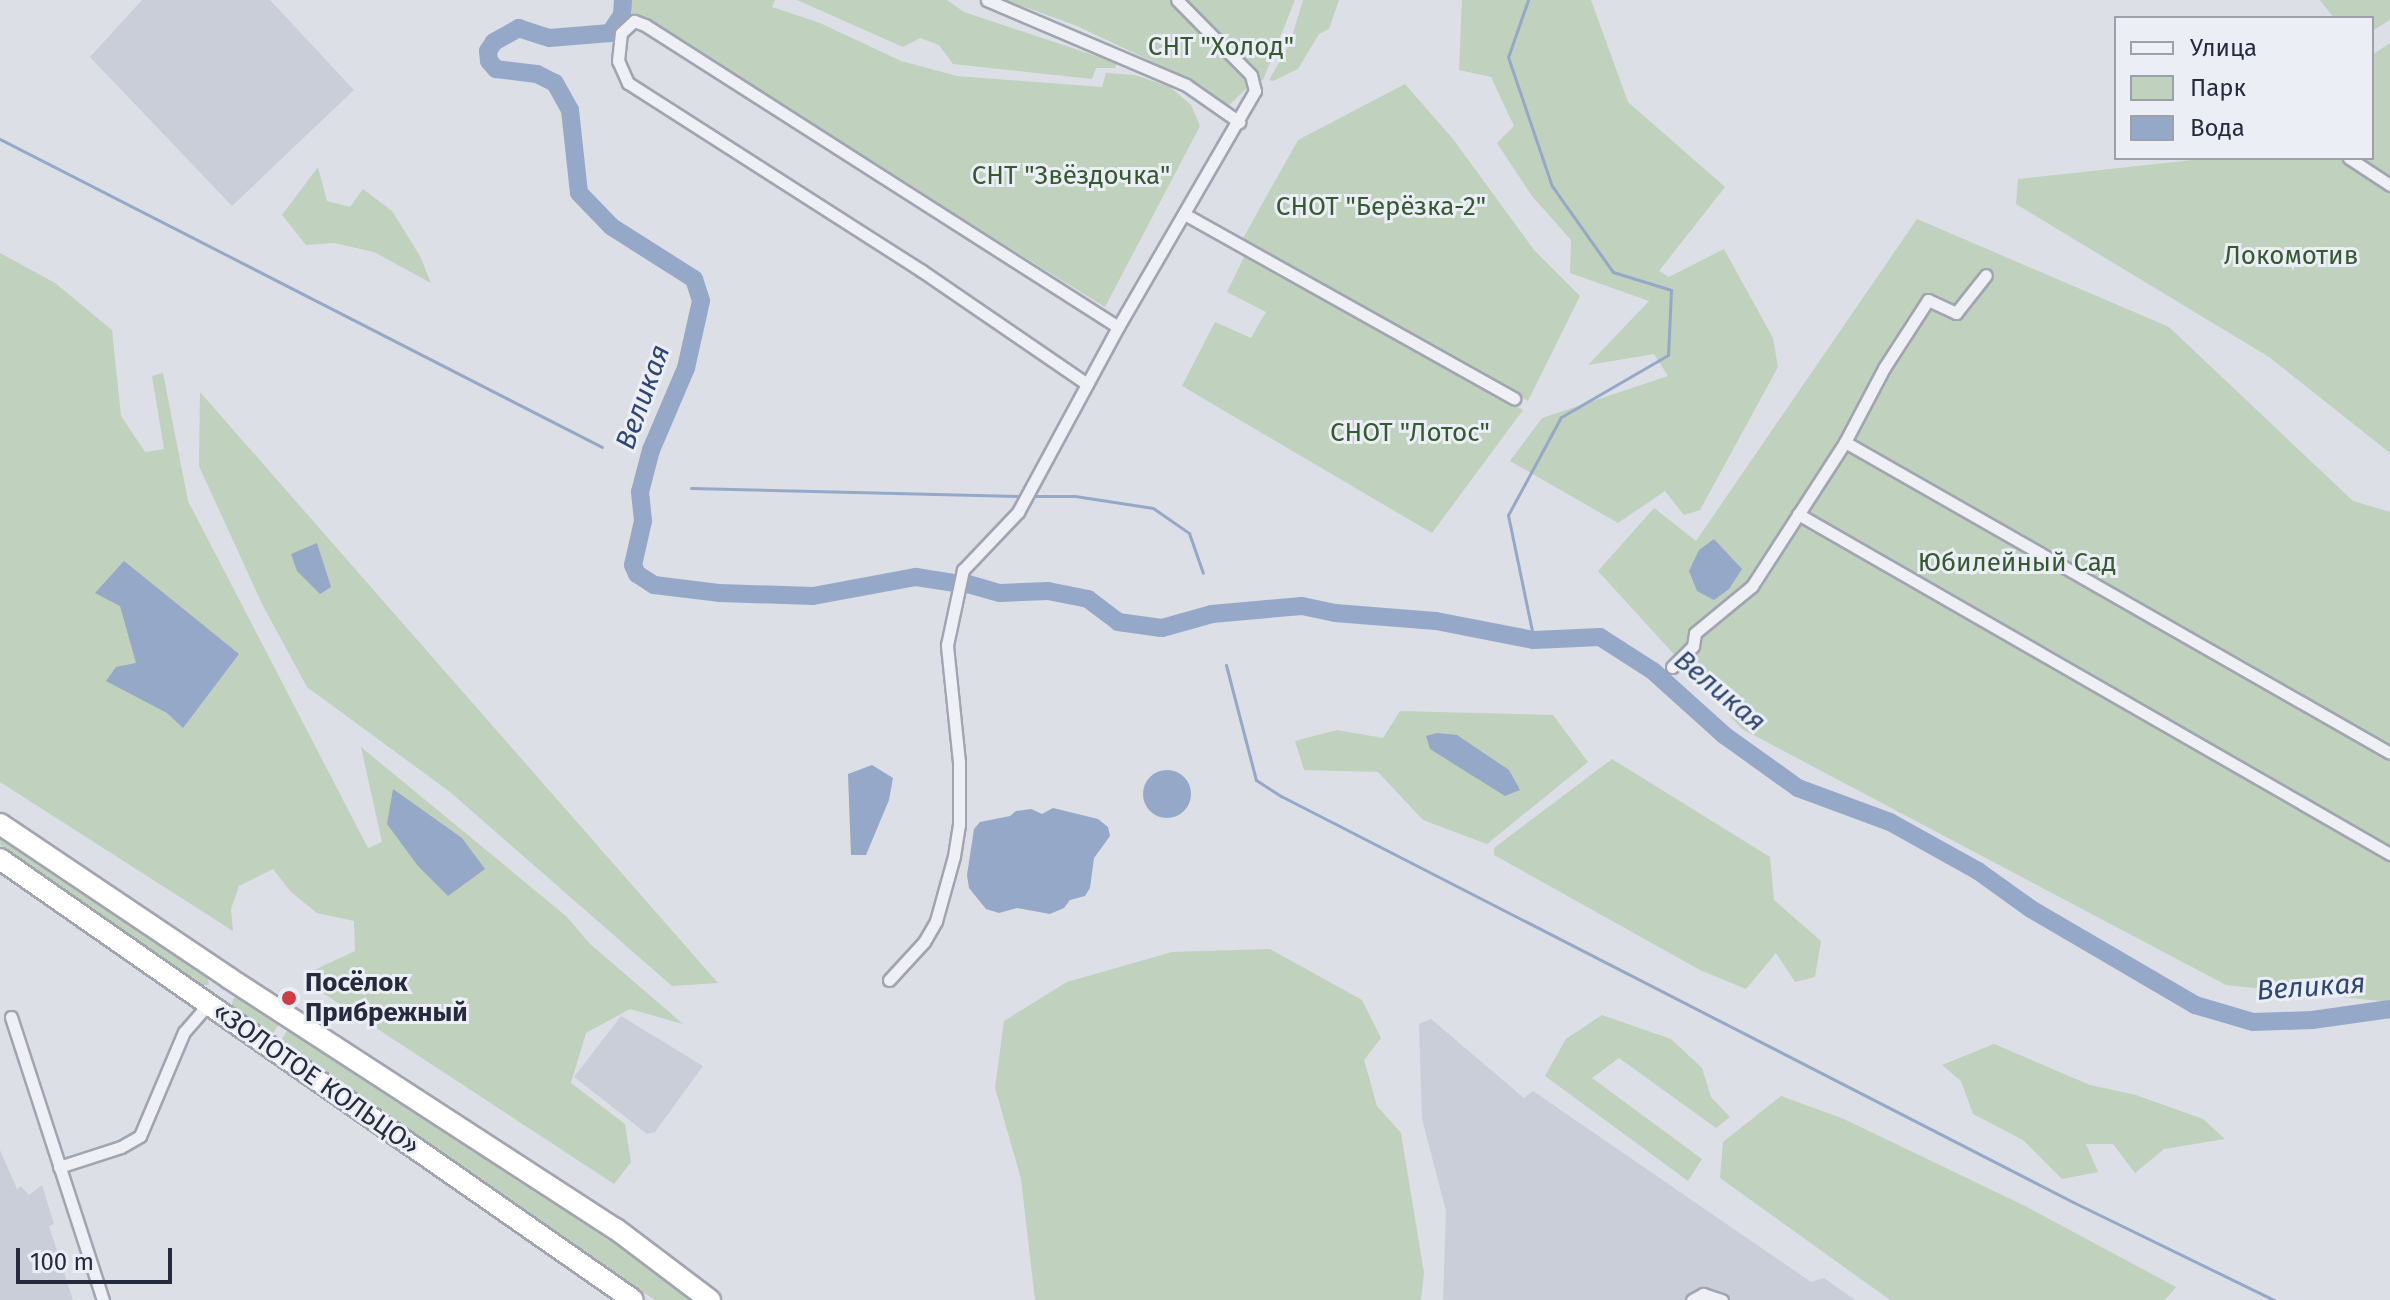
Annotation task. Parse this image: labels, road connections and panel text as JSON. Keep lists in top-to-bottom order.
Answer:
{
  "streets": {
    "highway": ["«ЗОЛОТОЕ КОЛЬЦО»"]
  },
  "water": ["Великая"],
  "parks": [
    "СНТ \"Холод\"",
    "СНТ \"Звёздочка\"",
    "СНОТ \"Берёзка-2\"",
    "Локомотив",
    "СНОТ \"Лотос\"",
    "Юбилейный Сад"
  ],
  "places": ["Посёлок Прибрежный"],
  "legend": ["Улица", "Парк", "Вода"],
  "scale_bar": "100 m"
}
